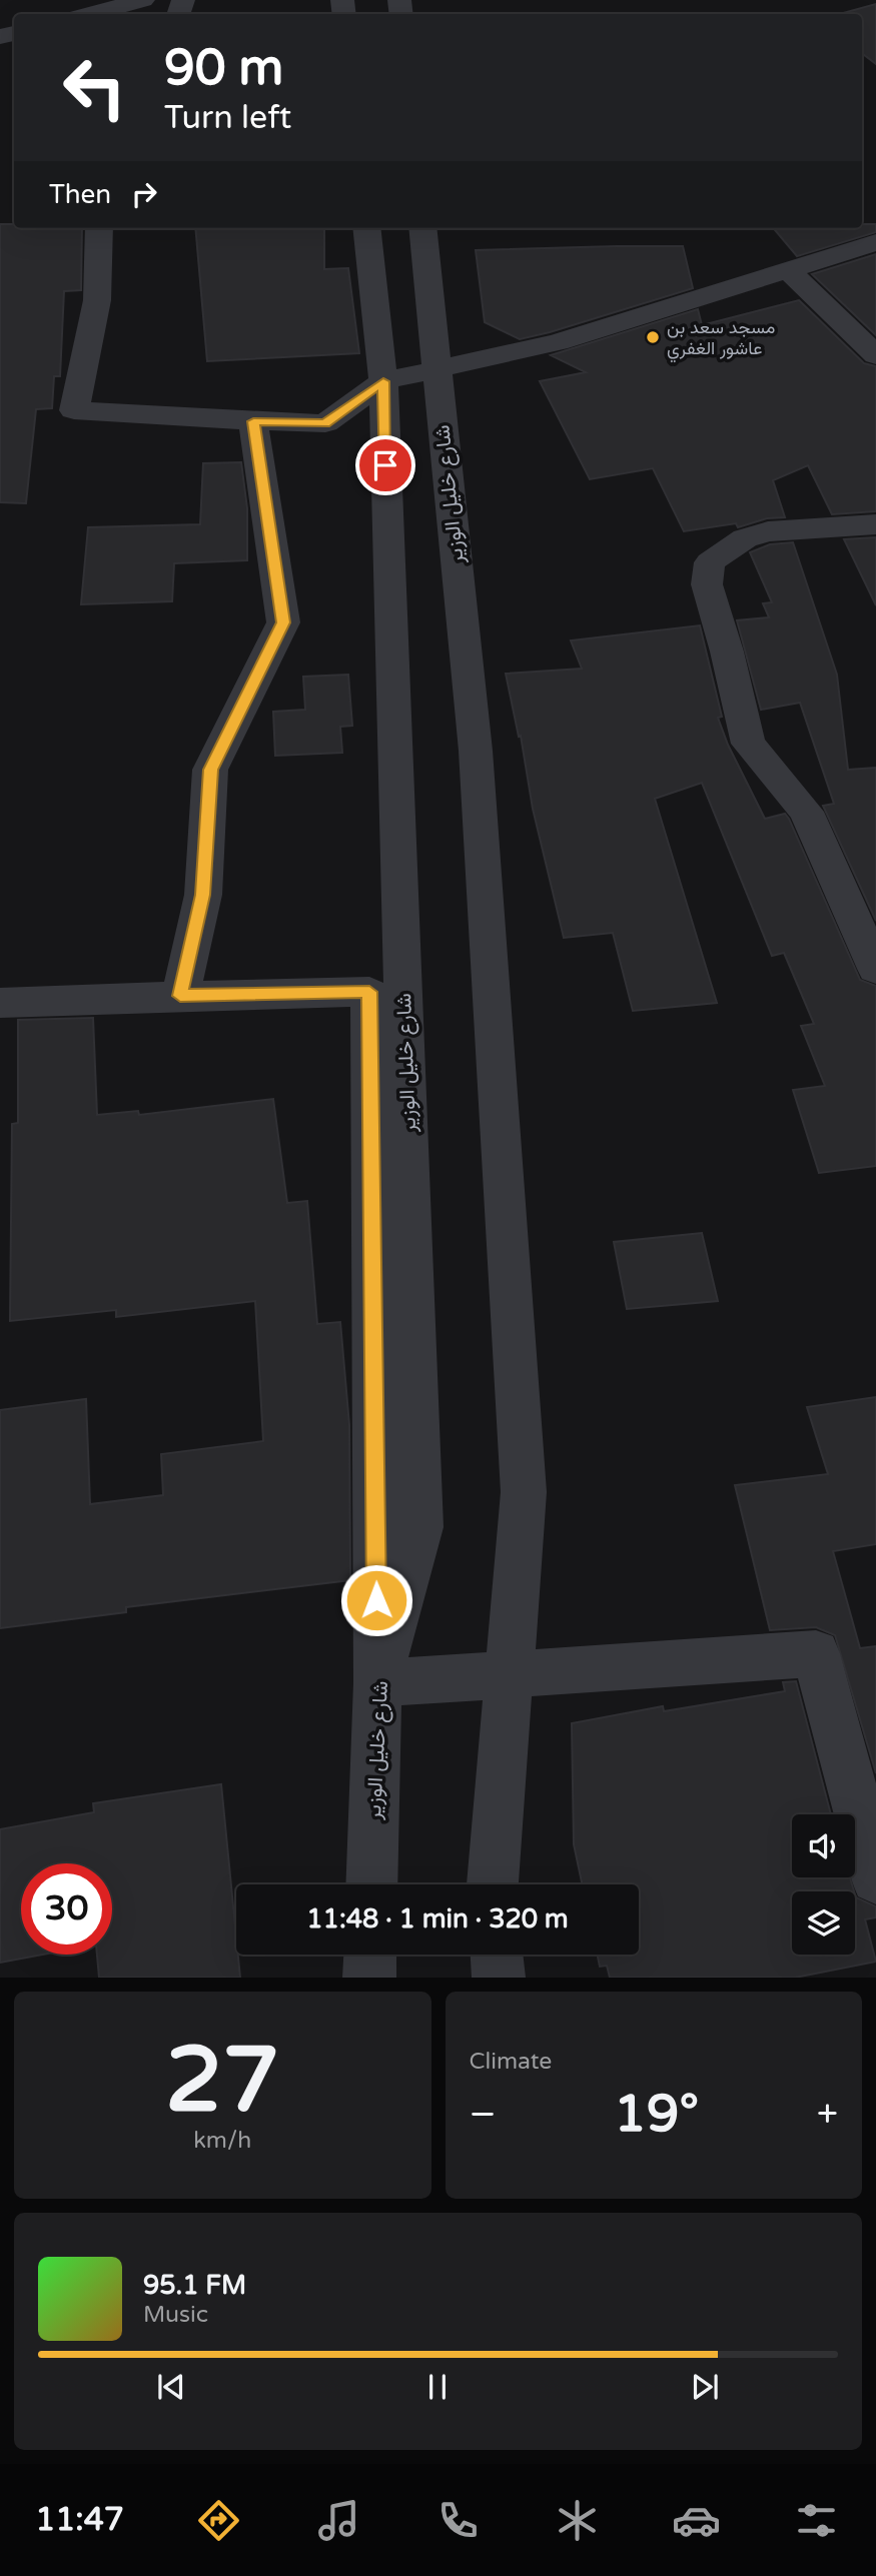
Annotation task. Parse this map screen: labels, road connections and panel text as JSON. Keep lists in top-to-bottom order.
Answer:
{
  "streets": {
    "street": ["شارع خليل الوزير"]
  },
  "places": ["مسجد سعد بن عاشور الغفري"],
  "page": {
    "turn": ["90 m", "Turn left"],
    "then": "Then",
    "limit": "30",
    "trip": "11:48 · 1 min · 320 m",
    "tile": [
      ["27", "km/h"],
      "Climate"
    ],
    "heat": ["−", "19°", "+"],
    "song": ["95.1 FM", "Music"],
    "tabs": "11:47"
  }
}
